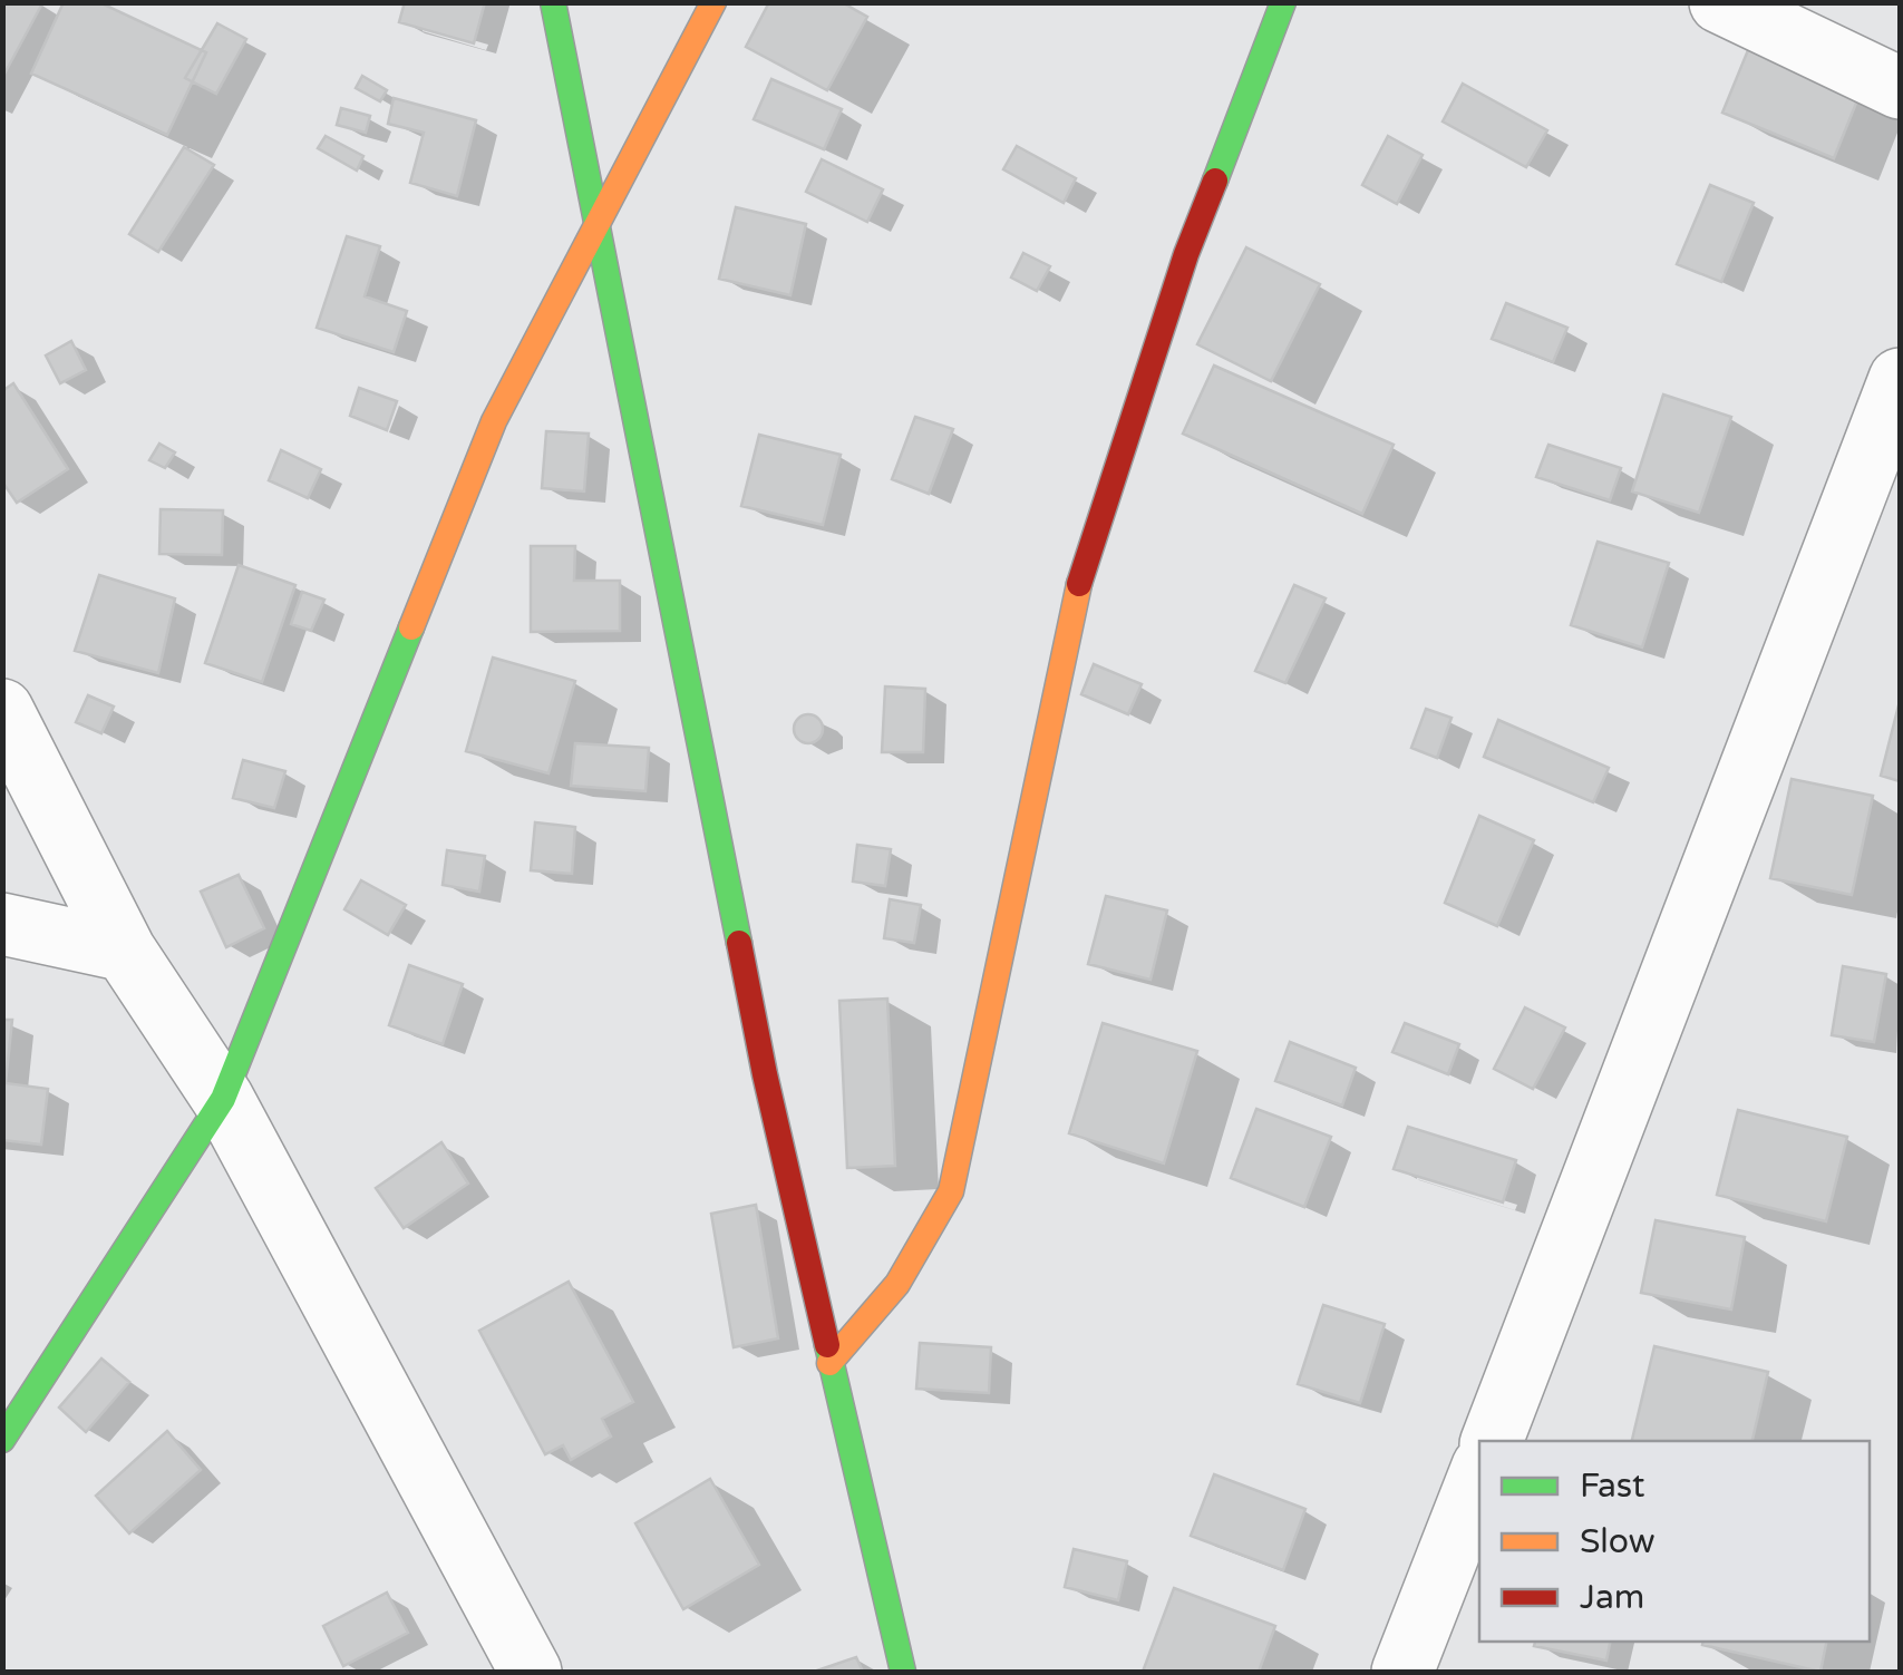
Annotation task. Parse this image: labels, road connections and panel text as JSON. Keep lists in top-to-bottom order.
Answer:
{
  "legend": ["Fast", "Slow", "Jam"]
}
